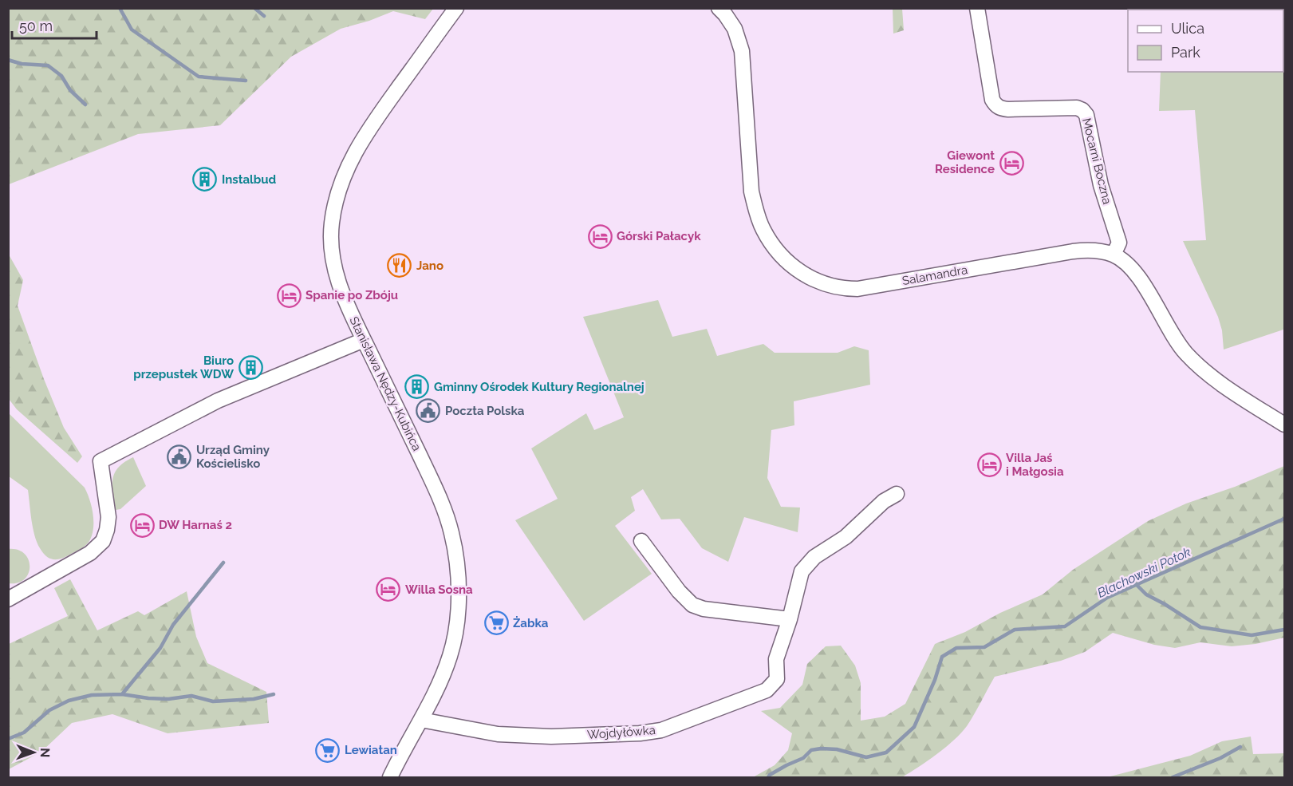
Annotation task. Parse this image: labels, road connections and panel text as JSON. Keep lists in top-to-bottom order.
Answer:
{
  "streets": {
    "street": [
      "Mocarni Boczna",
      "Salamandra",
      "Stanisława Nędzy-Kubińca",
      "Wojdyłówka"
    ]
  },
  "crossings": [
    ["Mocarni Boczna", "Salamandra"],
    ["Stanisława Nędzy-Kubińca", "Wojdyłówka"]
  ],
  "water": ["Blachowski Potok"],
  "places": {
    "hotel": [
      "Giewont Residence",
      "Górski Pałacyk",
      "Spanie po Zbóju",
      "Villa Jaś i Małgosia",
      "DW Harnaś 2",
      "Willa Sosna"
    ],
    "building": ["Instalbud", "Biuro przepustek WDW", "Gminny Ośrodek Kultury Regionalnej"],
    "restaurant": ["Jano"],
    "public building": ["Poczta Polska", "Urząd Gminy Kościelisko"],
    "supermarket": ["Żabka", "Lewiatan"]
  },
  "legend": ["Ulica", "Park"],
  "scale_bar": "50 m",
  "north": "right"
}
